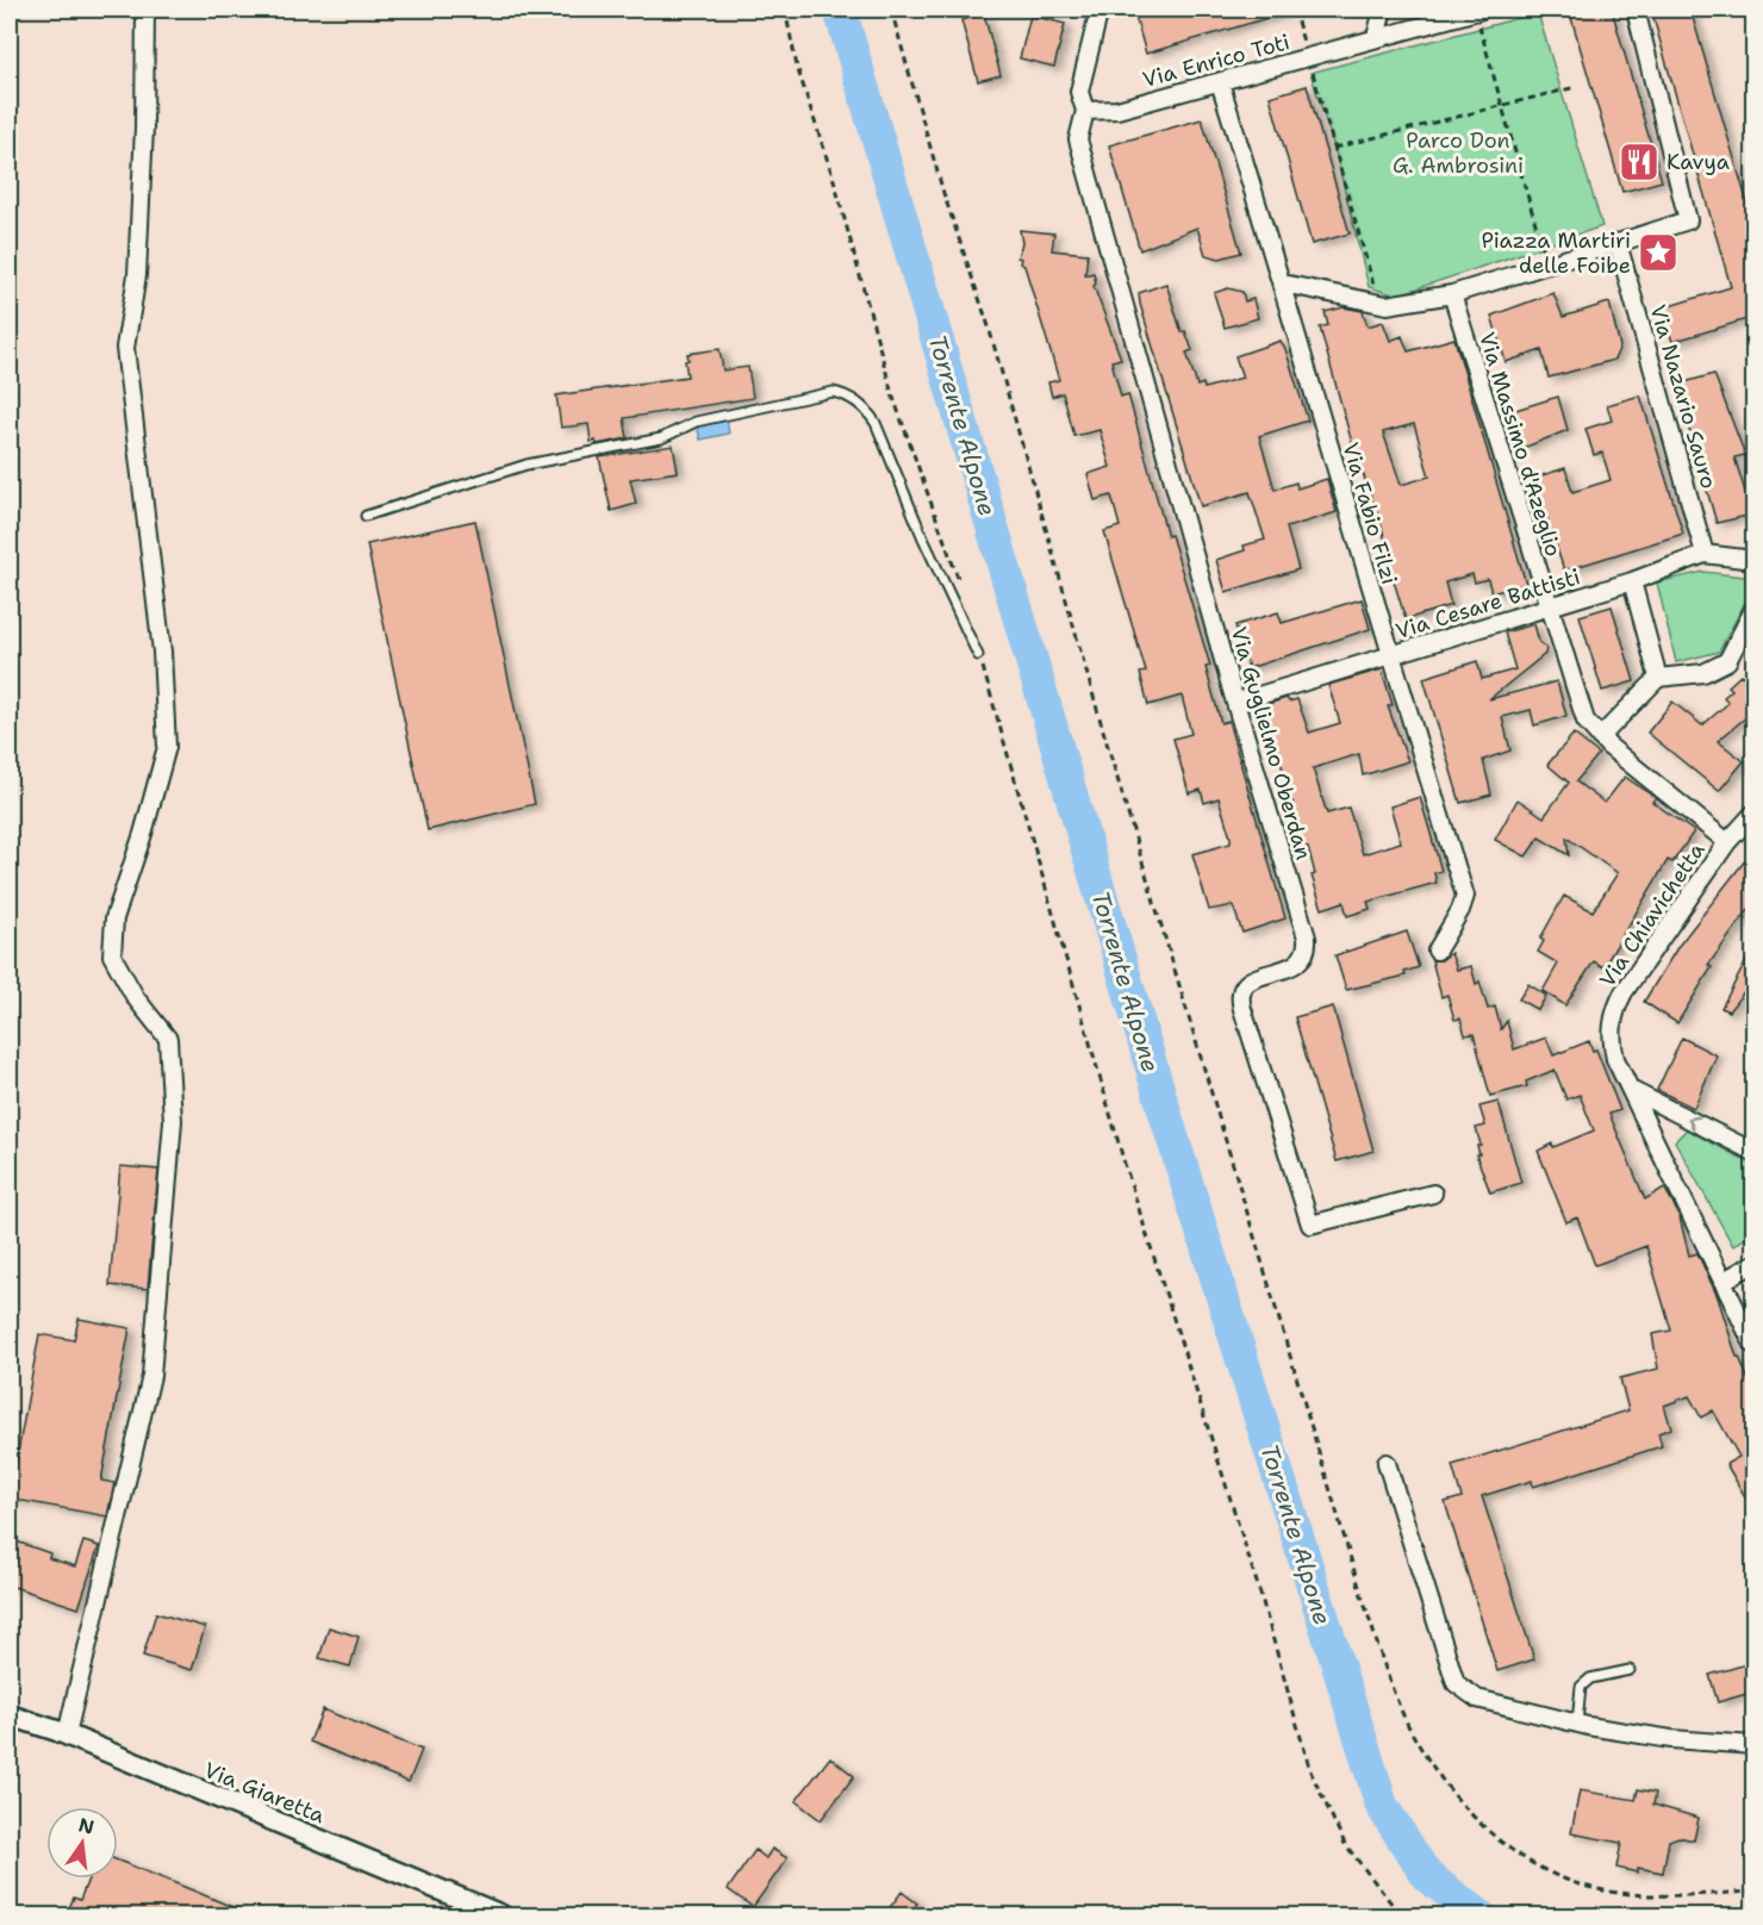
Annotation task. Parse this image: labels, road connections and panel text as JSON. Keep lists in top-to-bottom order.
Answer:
{
  "streets": {
    "street": [
      "Via Enrico Toti",
      "Via Nazario Sauro",
      "Via Massimo d'Azeglio",
      "Via Fabio Filzi",
      "Via Cesare Battisti",
      "Via Guglielmo Oberdan",
      "Via Chiavichetta",
      "Via Giaretta"
    ]
  },
  "crossings": [
    ["Via Enrico Toti", "Via Fabio Filzi"],
    ["Via Enrico Toti", "Via Guglielmo Oberdan"],
    ["Via Nazario Sauro", "Via Cesare Battisti"],
    ["Via Massimo d'Azeglio", "Via Cesare Battisti"],
    ["Via Massimo d'Azeglio", "Via Chiavichetta"],
    ["Via Fabio Filzi", "Via Cesare Battisti"],
    ["Via Cesare Battisti", "Via Guglielmo Oberdan"]
  ],
  "water": ["Torrente Alpone"],
  "parks": ["Parco Don G. Ambrosini"],
  "places": {
    "restaurant": ["Kavya"],
    "place": ["Piazza Martiri delle Foibe"]
  },
  "north": "top"
}
